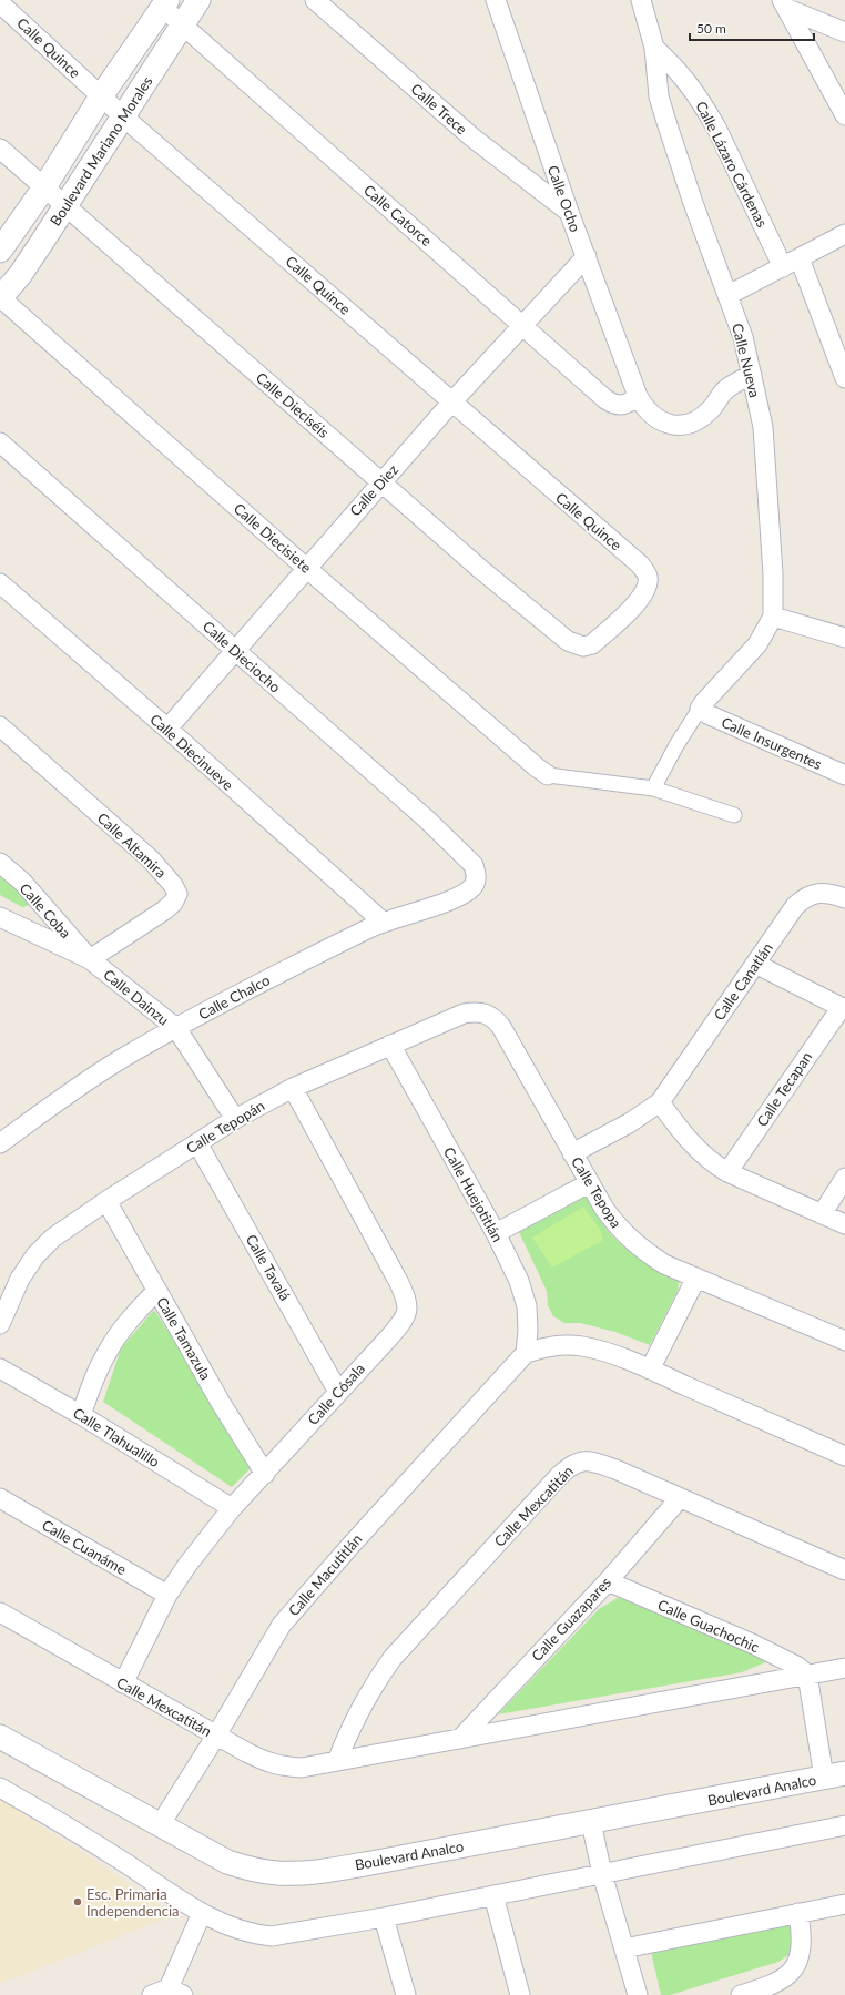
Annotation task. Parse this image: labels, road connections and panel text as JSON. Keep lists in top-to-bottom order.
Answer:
{
  "streets": {
    "street": [
      "Calle Quince",
      "Calle Trece",
      "Boulevard Mariano Morales",
      "Calle Lázaro Cárdenas",
      "Calle Ocho",
      "Calle Catorce",
      "Calle Nueva",
      "Calle Dieciséis",
      "Calle Diez",
      "Calle Diecisiete",
      "Calle Dieciocho",
      "Calle Insurgentes",
      "Calle Diecinueve",
      "Calle Altamira",
      "Calle Coba",
      "Calle Canatlán",
      "Calle Dainzu",
      "Calle Chalco",
      "Calle Tecapan",
      "Calle Tepopán",
      "Calle Tepopa",
      "Calle Huejotitlán",
      "Calle Tavalá",
      "Calle Tamazula",
      "Calle Cósala",
      "Calle Tlahualillo",
      "Calle Mexcatitán",
      "Calle Cuanáme",
      "Calle Macutitlán",
      "Calle Guazapares",
      "Calle Guachochic",
      "Boulevard Analco"
    ]
  },
  "crossings": [
    ["Calle Quince", "Boulevard Mariano Morales"],
    ["Calle Quince", "Calle Dieciséis"],
    ["Calle Quince", "Calle Diez"],
    ["Calle Trece", "Calle Ocho"],
    ["Boulevard Mariano Morales", "Calle Catorce"],
    ["Boulevard Mariano Morales", "Calle Dieciséis"],
    ["Boulevard Mariano Morales", "Calle Diecisiete"],
    ["Calle Lázaro Cárdenas", "Calle Nueva"],
    ["Calle Ocho", "Calle Catorce"],
    ["Calle Ocho", "Calle Nueva"],
    ["Calle Ocho", "Calle Diez"],
    ["Calle Catorce", "Calle Diez"],
    ["Calle Nueva", "Calle Insurgentes"],
    ["Calle Dieciséis", "Calle Diez"],
    ["Calle Diez", "Calle Diecisiete"],
    ["Calle Diez", "Calle Dieciocho"],
    ["Calle Diez", "Calle Diecinueve"],
    ["Calle Dieciocho", "Calle Chalco"],
    ["Calle Diecinueve", "Calle Chalco"],
    ["Calle Altamira", "Calle Coba"],
    ["Calle Altamira", "Calle Dainzu"],
    ["Calle Coba", "Calle Dainzu"],
    ["Calle Canatlán", "Calle Tepopa"],
    ["Calle Dainzu", "Calle Chalco"],
    ["Calle Dainzu", "Calle Tepopán"],
    ["Calle Tepopán", "Calle Tepopa"],
    ["Calle Tepopán", "Calle Huejotitlán"],
    ["Calle Tepopán", "Calle Tavalá"],
    ["Calle Tepopán", "Calle Tamazula"],
    ["Calle Tepopán", "Calle Cósala"],
    ["Calle Huejotitlán", "Calle Macutitlán"],
    ["Calle Tavalá", "Calle Cósala"],
    ["Calle Tamazula", "Calle Cósala"],
    ["Calle Cósala", "Calle Tlahualillo"],
    ["Calle Cósala", "Calle Mexcatitán"],
    ["Calle Cósala", "Calle Cuanáme"],
    ["Calle Mexcatitán", "Calle Macutitlán"],
    ["Calle Mexcatitán", "Calle Guazapares"],
    ["Calle Mexcatitán", "Calle Guachochic"],
    ["Calle Macutitlán", "Boulevard Analco"],
    ["Calle Guazapares", "Calle Guachochic"]
  ],
  "places": ["Esc. Primaria Independencia"],
  "scale_bar": "50 m"
}
